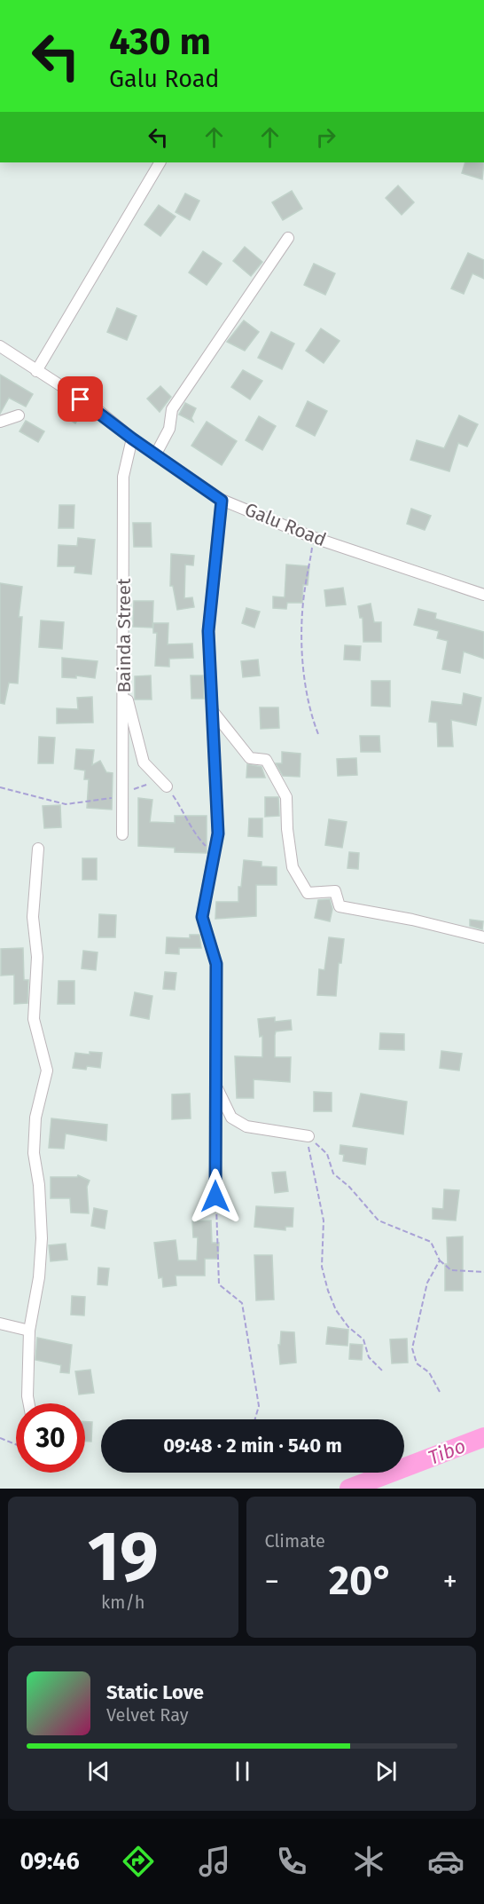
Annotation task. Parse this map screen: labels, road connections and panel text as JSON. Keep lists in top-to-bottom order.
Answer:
{
  "streets": {
    "street": ["Galu Road", "Bainda Street"]
  },
  "crossings": [
    ["Galu Road", "Bainda Street"]
  ],
  "water": ["Tibo"],
  "page": {
    "turn": ["430 m", "Galu Road"],
    "limit": "30",
    "trip": "09:48 · 2 min · 540 m",
    "tile": [
      ["19", "km/h"],
      "Climate"
    ],
    "heat": ["−", "20°", "+"],
    "song": ["Static Love", "Velvet Ray"],
    "tabs": "09:46"
  }
}
